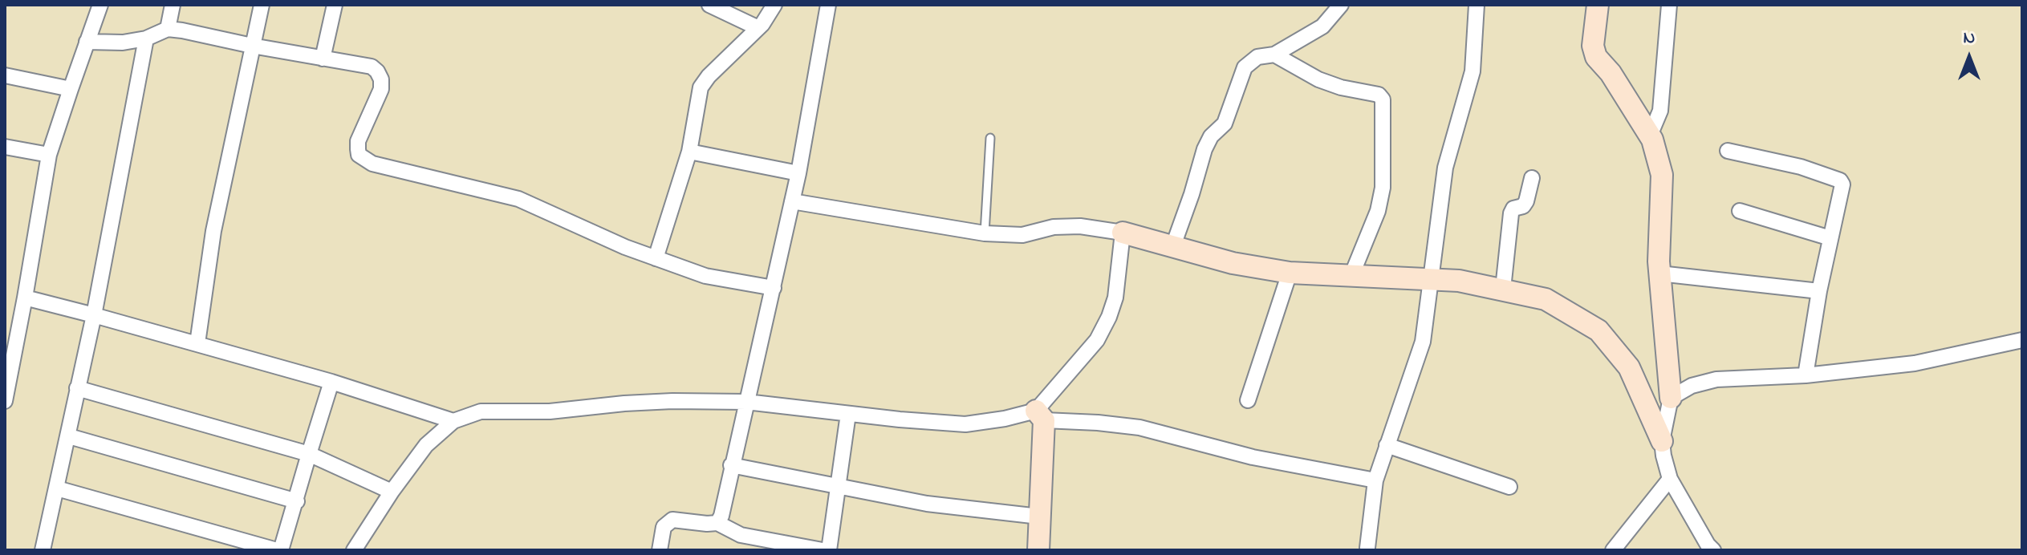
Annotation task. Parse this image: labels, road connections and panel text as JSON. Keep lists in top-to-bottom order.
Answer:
{
  "north": "top"
}
